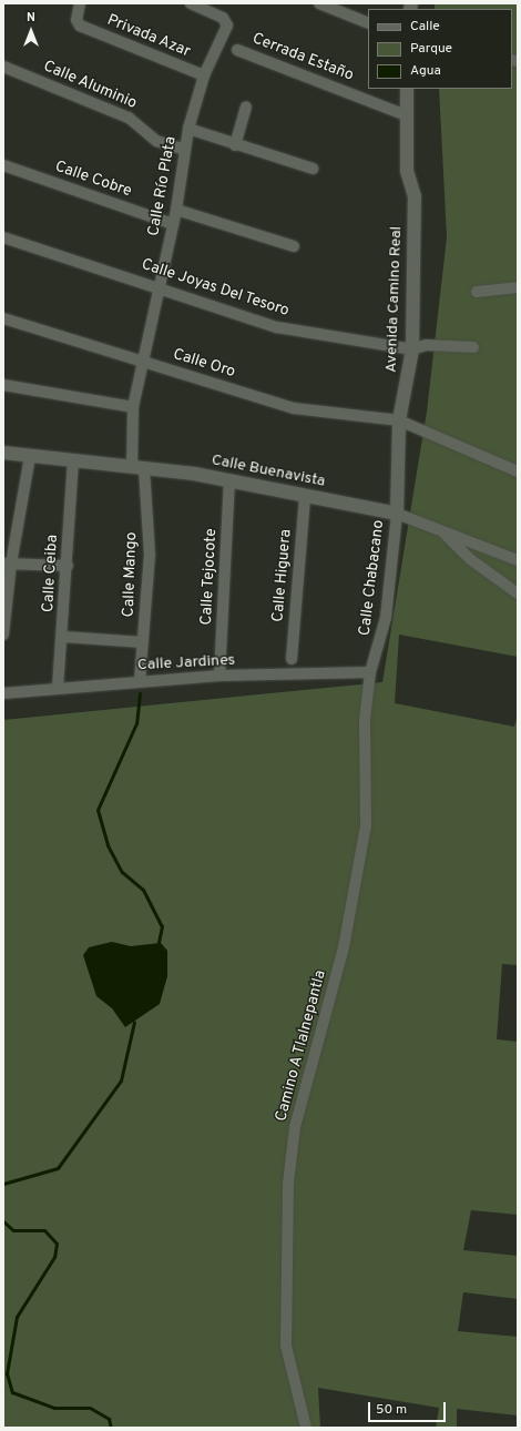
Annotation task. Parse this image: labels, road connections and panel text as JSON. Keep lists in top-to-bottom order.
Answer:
{
  "streets": {
    "street": [
      "Privada Azar",
      "Cerrada Estaño",
      "Calle Aluminio",
      "Calle Cobre",
      "Calle Río Plata",
      "Calle Joyas Del Tesoro",
      "Avenida Camino Real",
      "Calle Oro",
      "Calle Buenavista",
      "Calle Ceiba",
      "Calle Mango",
      "Calle Higuera",
      "Calle Tejocote",
      "Calle Chabacano",
      "Calle Jardines",
      "Camino A Tlalnepantla"
    ]
  },
  "crossings": [
    ["Privada Azar", "Calle Río Plata"],
    ["Cerrada Estaño", "Avenida Camino Real"],
    ["Calle Aluminio", "Calle Río Plata"],
    ["Calle Cobre", "Calle Río Plata"],
    ["Calle Río Plata", "Calle Joyas Del Tesoro"],
    ["Calle Río Plata", "Calle Oro"],
    ["Calle Río Plata", "Calle Buenavista"],
    ["Calle Río Plata", "Calle Mango"],
    ["Calle Joyas Del Tesoro", "Avenida Camino Real"],
    ["Avenida Camino Real", "Calle Oro"],
    ["Avenida Camino Real", "Calle Buenavista"],
    ["Avenida Camino Real", "Calle Chabacano"],
    ["Calle Buenavista", "Calle Ceiba"],
    ["Calle Buenavista", "Calle Mango"],
    ["Calle Buenavista", "Calle Higuera"],
    ["Calle Buenavista", "Calle Tejocote"],
    ["Calle Buenavista", "Calle Chabacano"],
    ["Calle Ceiba", "Calle Jardines"],
    ["Calle Mango", "Calle Jardines"],
    ["Calle Tejocote", "Calle Jardines"],
    ["Calle Chabacano", "Calle Jardines"],
    ["Calle Chabacano", "Camino A Tlalnepantla"],
    ["Calle Jardines", "Camino A Tlalnepantla"]
  ],
  "legend": ["Calle", "Parque", "Agua"],
  "scale_bar": "50 m",
  "north": "top"
}
